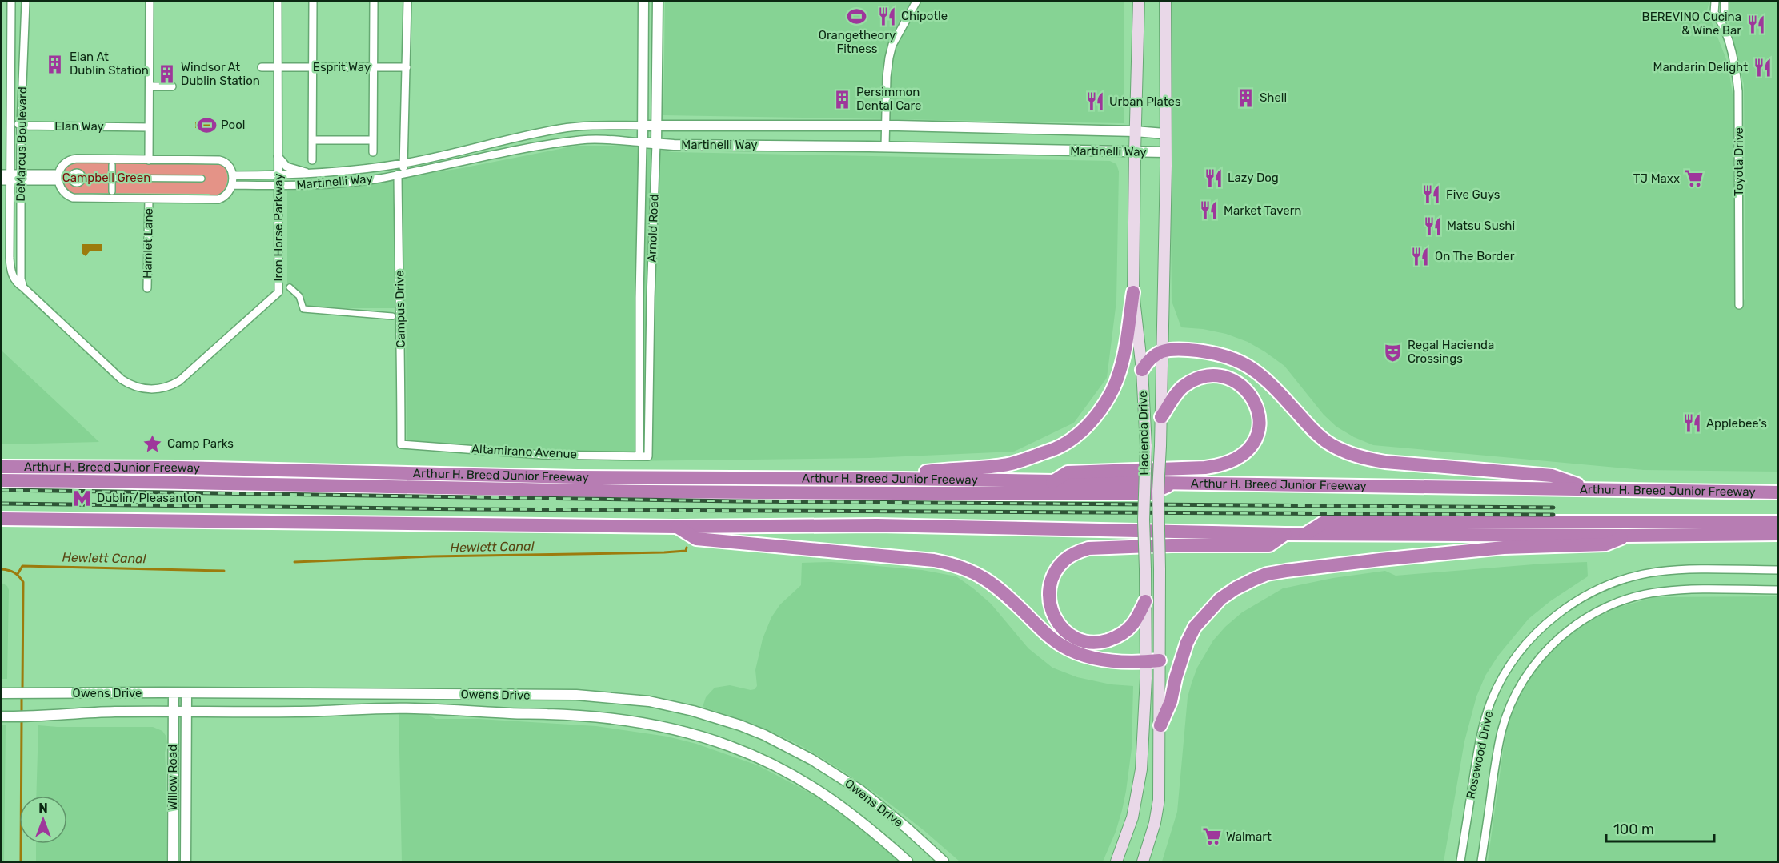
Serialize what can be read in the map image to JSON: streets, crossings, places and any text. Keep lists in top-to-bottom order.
{
  "streets": {
    "highway": ["Arthur H. Breed Junior Freeway"],
    "main road": ["Hacienda Drive"],
    "street": [
      "Esprit Way",
      "Elan Way",
      "DeMarcus Boulevard",
      "Martinelli Way",
      "Toyota Drive",
      "Iron Horse Parkway",
      "Arnold Road",
      "Hamlet Lane",
      "Campus Drive",
      "Altamirano Avenue",
      "Owens Drive",
      "Rosewood Drive",
      "Willow Road"
    ]
  },
  "crossings": [
    ["Esprit Way", "Iron Horse Parkway"],
    ["Esprit Way", "Campus Drive"],
    ["Elan Way", "DeMarcus Boulevard"],
    ["DeMarcus Boulevard", "Iron Horse Parkway"],
    ["Martinelli Way", "Iron Horse Parkway"],
    ["Martinelli Way", "Arnold Road"],
    ["Martinelli Way", "Campus Drive"],
    ["Martinelli Way", "Hacienda Drive"],
    ["Arnold Road", "Altamirano Avenue"],
    ["Campus Drive", "Altamirano Avenue"],
    ["Owens Drive", "Willow Road"]
  ],
  "water": ["Hewlett Canal"],
  "parks": ["Campbell Green"],
  "places": {
    "sports": ["Orangetheory Fitness", "Pool"],
    "restaurant": [
      "Chipotle",
      "BEREVINO Cucina & Wine Bar",
      "Mandarin Delight",
      "Urban Plates",
      "Lazy Dog",
      "Five Guys",
      "Market Tavern",
      "Matsu Sushi",
      "On The Border",
      "Applebee's"
    ],
    "building": [
      "Elan At Dublin Station",
      "Windsor At Dublin Station",
      "Shell",
      "Persimmon Dental Care"
    ],
    "supermarket": ["TJ Maxx", "Walmart"],
    "theatre": ["Regal Hacienda Crossings"],
    "place": ["Camp Parks"],
    "metro station": ["Dublin/Pleasanton"]
  },
  "scale_bar": "100 m",
  "north": "top"
}
